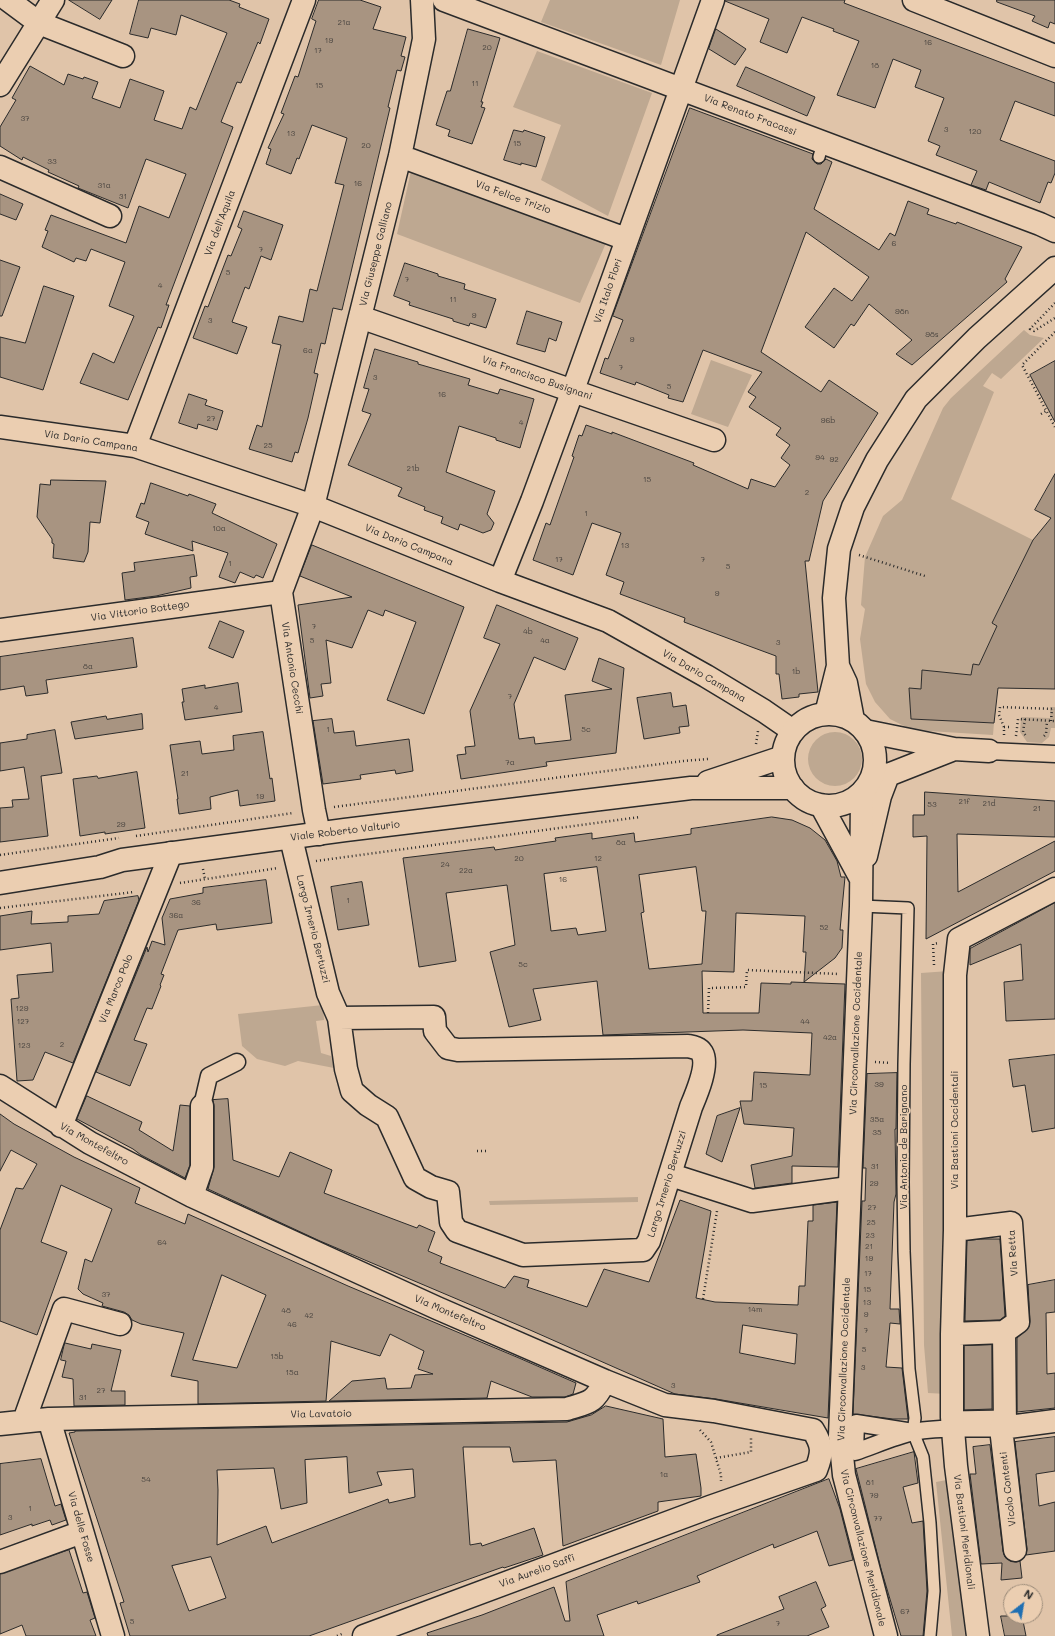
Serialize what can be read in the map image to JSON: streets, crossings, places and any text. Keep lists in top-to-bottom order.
{
  "streets": {
    "street": [
      "Via Renato Fracassi",
      "Via Felice Trizio",
      "Via dell'Aquila",
      "Via Giuseppe Galliano",
      "Via Italo Flori",
      "Via Francisco Busignani",
      "Via Dario Campana",
      "Via Vittorio Bottego",
      "Via Antonio Cecchi",
      "Viale Roberto Valturio",
      "Largo Irnerio Bertuzzi",
      "Via Marco Polo",
      "Via Circonvallazione Occidentale",
      "Via Bastioni Occidentali",
      "Via Montefeltro",
      "Via Retta",
      "Via Lavatoio",
      "Vicolo Contenti",
      "Via delle Fosse",
      "Via Bastioni Meridionali",
      "Via Circonvallazione Meridionale",
      "Via Aurelio Saffi"
    ],
    "lane": ["Via Antonia de Barignano"]
  },
  "crossings": [
    ["Via Renato Fracassi", "Via Italo Flori"],
    ["Via Felice Trizio", "Via Giuseppe Galliano"],
    ["Via Felice Trizio", "Via Italo Flori"],
    ["Via dell'Aquila", "Via Dario Campana"],
    ["Via Giuseppe Galliano", "Via Francisco Busignani"],
    ["Via Giuseppe Galliano", "Via Dario Campana"],
    ["Via Giuseppe Galliano", "Via Antonio Cecchi"],
    ["Via Italo Flori", "Via Francisco Busignani"],
    ["Via Italo Flori", "Via Dario Campana"],
    ["Via Dario Campana", "Via Antonio Cecchi"],
    ["Via Dario Campana", "Viale Roberto Valturio"],
    ["Via Dario Campana", "Via Circonvallazione Occidentale"],
    ["Via Vittorio Bottego", "Via Antonio Cecchi"],
    ["Via Antonio Cecchi", "Viale Roberto Valturio"],
    ["Viale Roberto Valturio", "Largo Irnerio Bertuzzi"],
    ["Viale Roberto Valturio", "Via Marco Polo"],
    ["Viale Roberto Valturio", "Via Circonvallazione Occidentale"],
    ["Via Marco Polo", "Via Montefeltro"],
    ["Via Circonvallazione Occidentale", "Via Antonia de Barignano"],
    ["Via Circonvallazione Occidentale", "Via Circonvallazione Meridionale"],
    ["Via Bastioni Occidentali", "Via Retta"],
    ["Via Bastioni Occidentali", "Via Bastioni Meridionali"],
    ["Via Montefeltro", "Via Lavatoio"],
    ["Via Montefeltro", "Via Aurelio Saffi"],
    ["Via Lavatoio", "Via delle Fosse"]
  ],
  "house_numbers": [
    "21a",
    "19",
    "16",
    "20",
    "17",
    "18",
    "11",
    "15",
    "37",
    "3",
    "120",
    "13",
    "15",
    "20",
    "33",
    "16",
    "31a",
    "31",
    "6",
    "7",
    "5",
    "7",
    "4",
    "11",
    "98n",
    "9",
    "3",
    "98s",
    "9",
    "6a",
    "7",
    "3",
    "5",
    "16",
    "27",
    "96b",
    "4",
    "25",
    "94",
    "92",
    "21b",
    "15",
    "2",
    "1",
    "10a",
    "13",
    "17",
    "7",
    "1",
    "5",
    "9",
    "7",
    "4b",
    "5",
    "4a",
    "3",
    "8a",
    "1b",
    "7",
    "4",
    "1",
    "5c",
    "7a",
    "21",
    "19",
    "21f",
    "21d",
    "53",
    "21",
    "29",
    "8a",
    "20",
    "12",
    "24",
    "22a",
    "16",
    "1",
    "36",
    "36a",
    "52",
    "5c",
    "129",
    "127",
    "44",
    "42a",
    "2",
    "123",
    "39",
    "15",
    "35a",
    "35",
    "31",
    "29",
    "27",
    "25",
    "23",
    "64",
    "21",
    "19",
    "17",
    "15",
    "37",
    "13",
    "14m",
    "48",
    "9",
    "42",
    "46",
    "7",
    "5",
    "15b",
    "3",
    "15a",
    "3",
    "27",
    "31",
    "1a",
    "54",
    "81",
    "79",
    "1",
    "3",
    "77",
    "67",
    "5",
    "7"
  ],
  "north": "top right"
}
